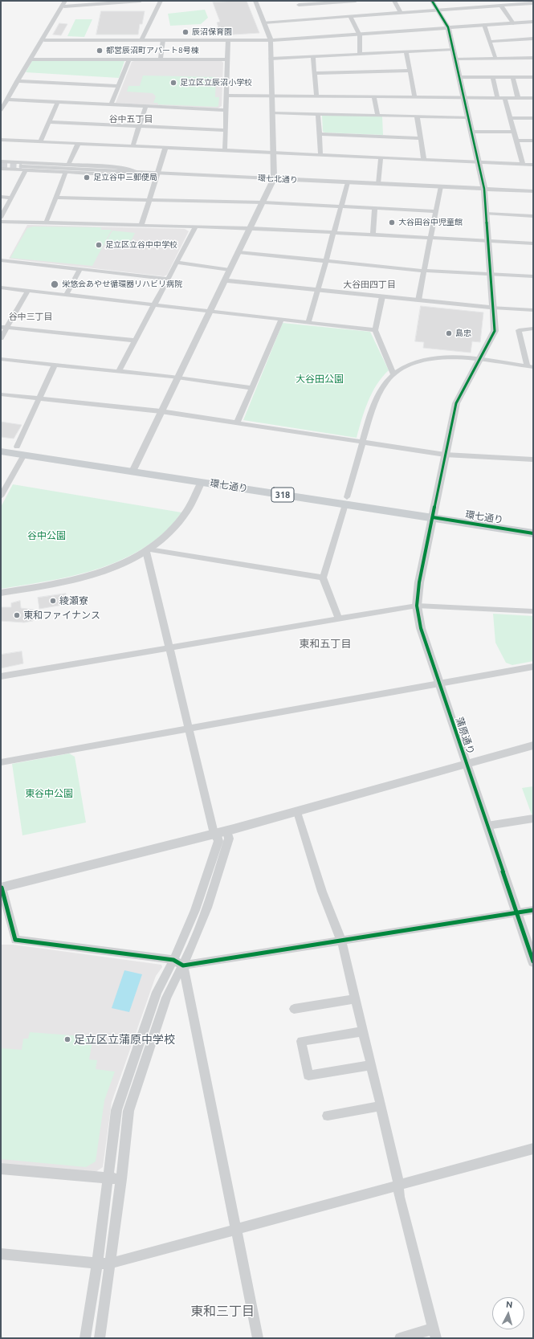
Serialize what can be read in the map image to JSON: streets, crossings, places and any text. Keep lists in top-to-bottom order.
{
  "streets": {
    "main road": ["環七通り", "318"],
    "street": ["環七北通り", "蒲原通り"]
  },
  "crossings": [
    ["環七北通り", "蒲原通り"],
    ["環七通り", "蒲原通り"]
  ],
  "districts": [
    "谷中五丁目",
    "大谷田四丁目",
    "谷中三丁目",
    "東和五丁目",
    "東和三丁目"
  ],
  "parks": ["大谷田公園", "谷中公園", "東谷中公園"],
  "places": [
    "辰沼保育園",
    "都営辰沼町アパート8号棟",
    "足立区立辰沼小学校",
    "足立谷中三郵便局",
    "大谷田谷中児童館",
    "足立区立谷中中学校",
    "栄悠会あやせ循環器リハビリ病院",
    "島忠",
    "綾瀬寮",
    "東和ファイナンス",
    "足立区立蒲原中学校"
  ],
  "north": "top"
}
